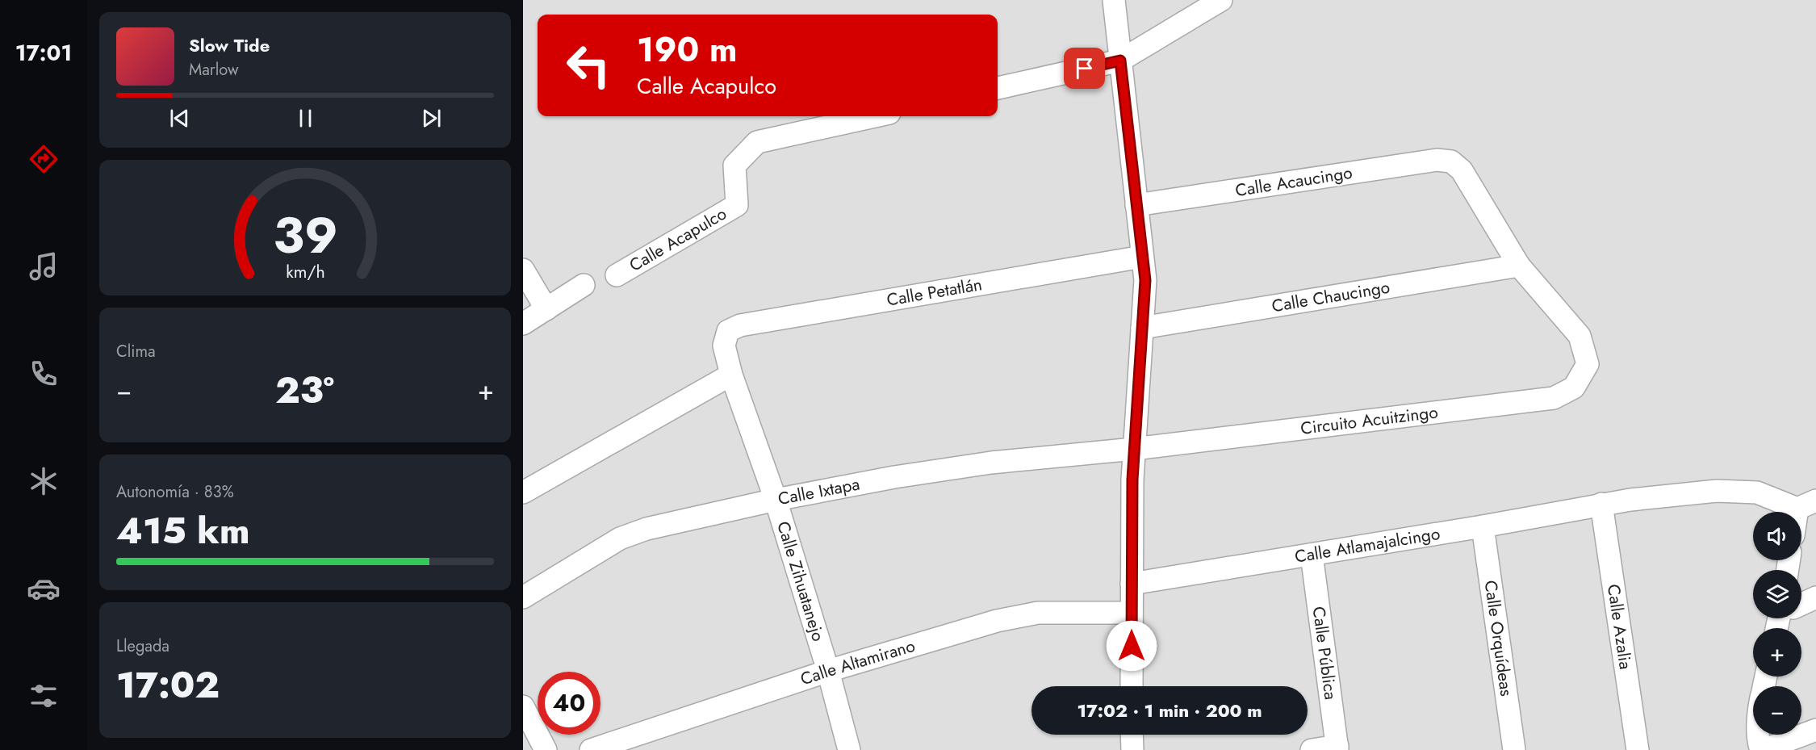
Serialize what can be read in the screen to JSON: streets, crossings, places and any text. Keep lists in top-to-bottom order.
{
  "streets": {
    "street": [
      "Calle Acaucingo",
      "Calle Acapulco",
      "Calle Petatlán",
      "Calle Chaucingo",
      "Circuito Acuitzingo",
      "Calle Ixtapa",
      "Calle Atlamajalcingo",
      "Calle Zihuatanejo",
      "Calle Azalia",
      "Calle Orquídeas",
      "Calle Pública",
      "Calle Altamirano"
    ]
  },
  "crossings": [
    ["Calle Acaucingo", "Calle Chaucingo"],
    ["Calle Acaucingo", "Circuito Acuitzingo"],
    ["Calle Petatlán", "Calle Zihuatanejo"],
    ["Calle Chaucingo", "Circuito Acuitzingo"],
    ["Circuito Acuitzingo", "Calle Ixtapa"],
    ["Calle Ixtapa", "Calle Zihuatanejo"],
    ["Calle Atlamajalcingo", "Calle Azalia"],
    ["Calle Atlamajalcingo", "Calle Orquídeas"],
    ["Calle Atlamajalcingo", "Calle Pública"],
    ["Calle Zihuatanejo", "Calle Altamirano"]
  ],
  "page": {
    "tabs": "17:01",
    "turn": ["190 m", "Calle Acapulco"],
    "song": ["Slow Tide", "Marlow"],
    "tile": [
      "Clima",
      ["Autonomía · 83%", "415 km"],
      ["Llegada", "17:02"]
    ],
    "heat": ["−", "23°", "+"],
    "map_buttons": ["+", "−"],
    "limit": "40",
    "trip": "17:02 · 1 min · 200 m",
    "gauge": ["39", "km/h"]
  }
}
